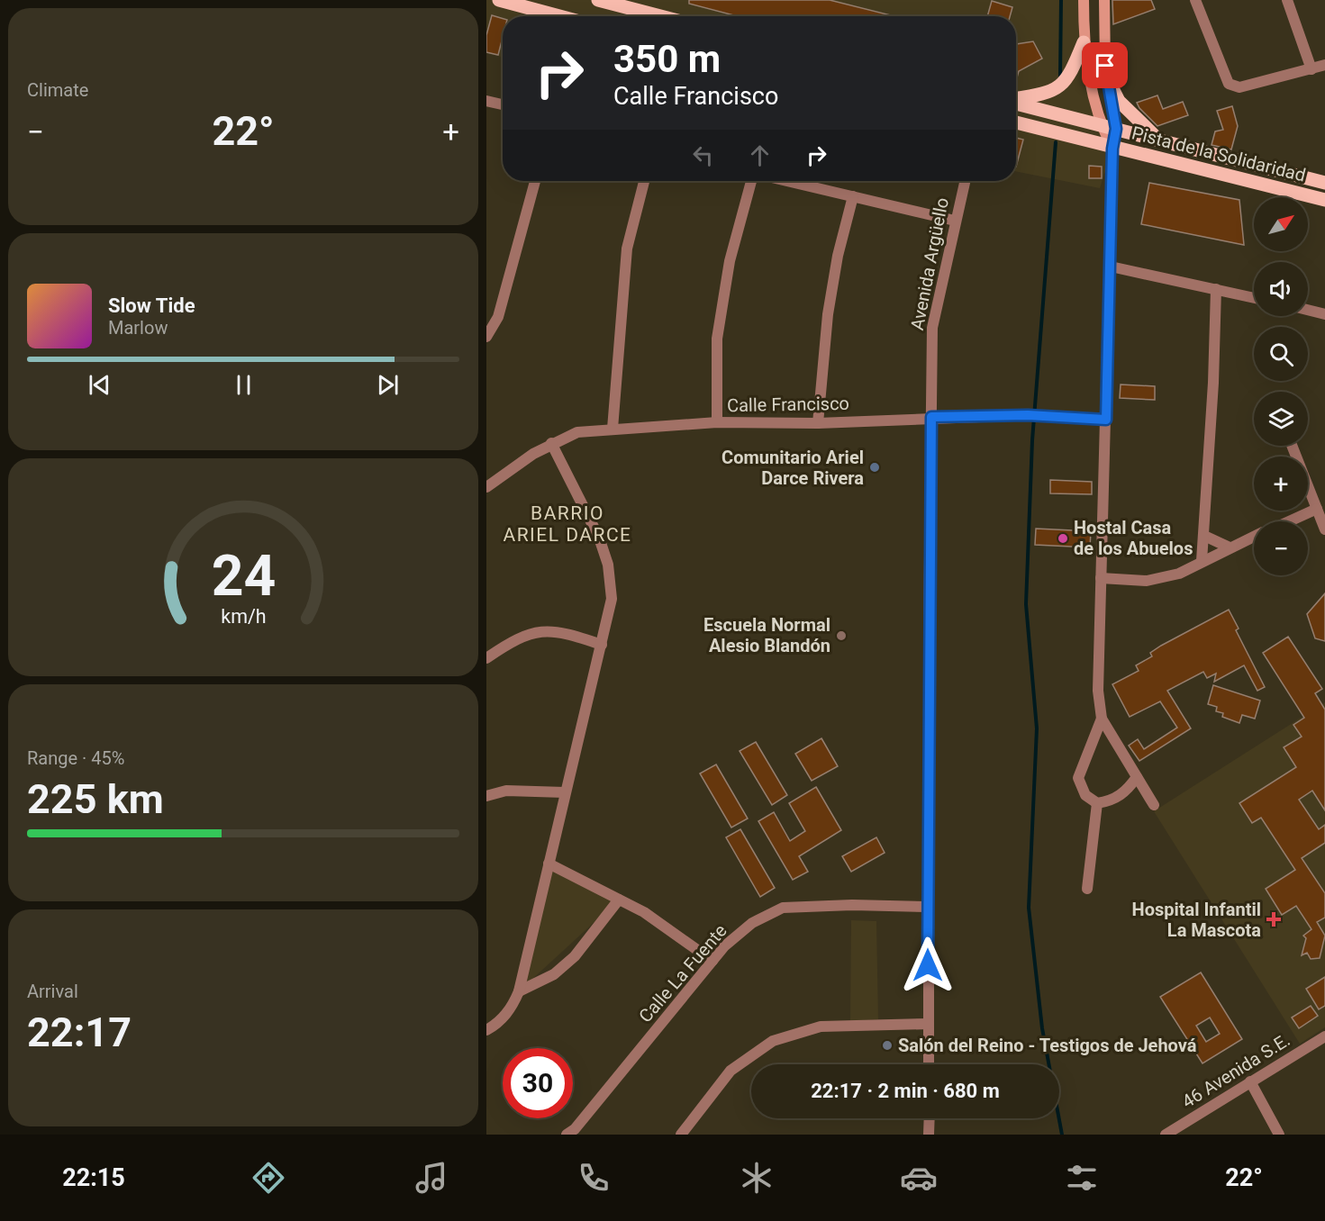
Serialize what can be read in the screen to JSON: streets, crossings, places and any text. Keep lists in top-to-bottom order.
{
  "streets": {
    "main road": ["Pista de la Solidaridad"],
    "street": [
      "Avenida Argüello",
      "Calle Francisco",
      "Calle La Fuente",
      "46 Avenida S.E."
    ]
  },
  "crossings": [
    ["Avenida Argüello", "Calle Francisco"],
    ["Avenida Argüello", "Calle La Fuente"]
  ],
  "districts": ["BARRIO ARIEL DARCE"],
  "places": {
    "other": [
      "Comunitario Ariel Darce Rivera",
      "Hostal Casa de los Abuelos",
      "Escuela Normal Alesio Blandón",
      "Salón del Reino - Testigos de Jehová"
    ],
    "health": ["Hospital Infantil La Mascota"]
  },
  "north": "top right",
  "page": {
    "tile": [
      "Climate",
      ["Range · 45%", "225 km"],
      ["Arrival", "22:17"]
    ],
    "turn": ["350 m", "Calle Francisco"],
    "heat": ["−", "22°", "+"],
    "map_buttons": ["+", "−"],
    "song": ["Slow Tide", "Marlow"],
    "limit": "30",
    "trip": "22:17 · 2 min · 680 m",
    "tabs": ["22:15", "22°"],
    "gauge": ["24", "km/h"]
  }
}
